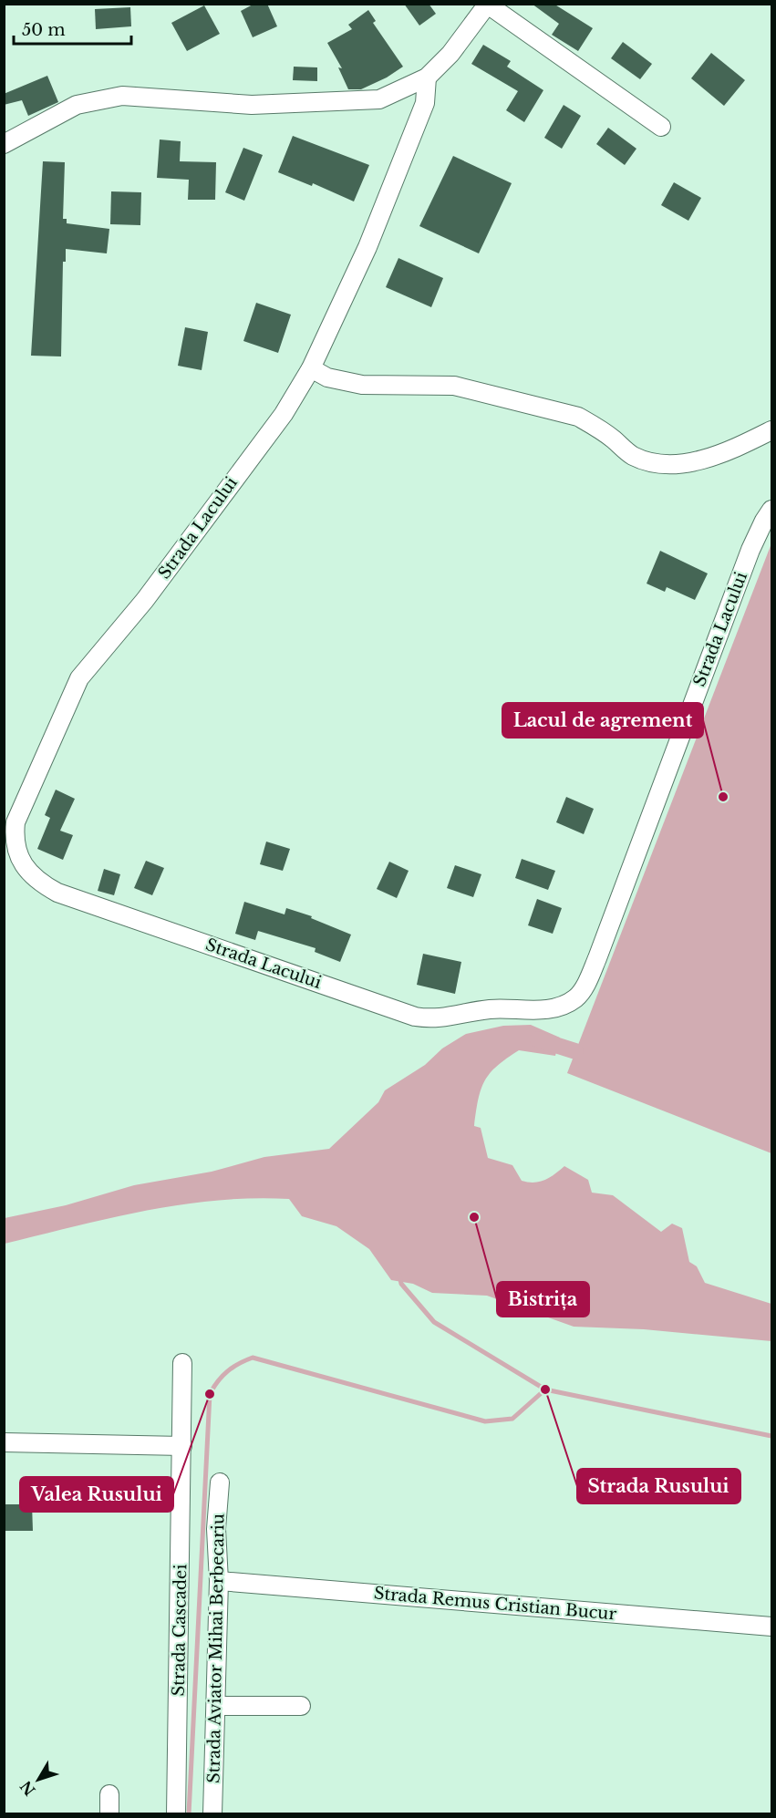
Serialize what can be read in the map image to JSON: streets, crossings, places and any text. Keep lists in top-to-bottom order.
{
  "streets": {
    "street": [
      "Strada Lacului",
      "Strada Remus Cristian Bucur",
      "Strada Cascadei",
      "Strada Aviator Mihai Berbecariu"
    ]
  },
  "crossings": [
    ["Strada Remus Cristian Bucur", "Strada Aviator Mihai Berbecariu"]
  ],
  "places": [
    "Lacul de agrement",
    "Bistrița",
    "Strada Rusului",
    "Valea Rusului"
  ],
  "scale_bar": "50 m",
  "north": "bottom left"
}
